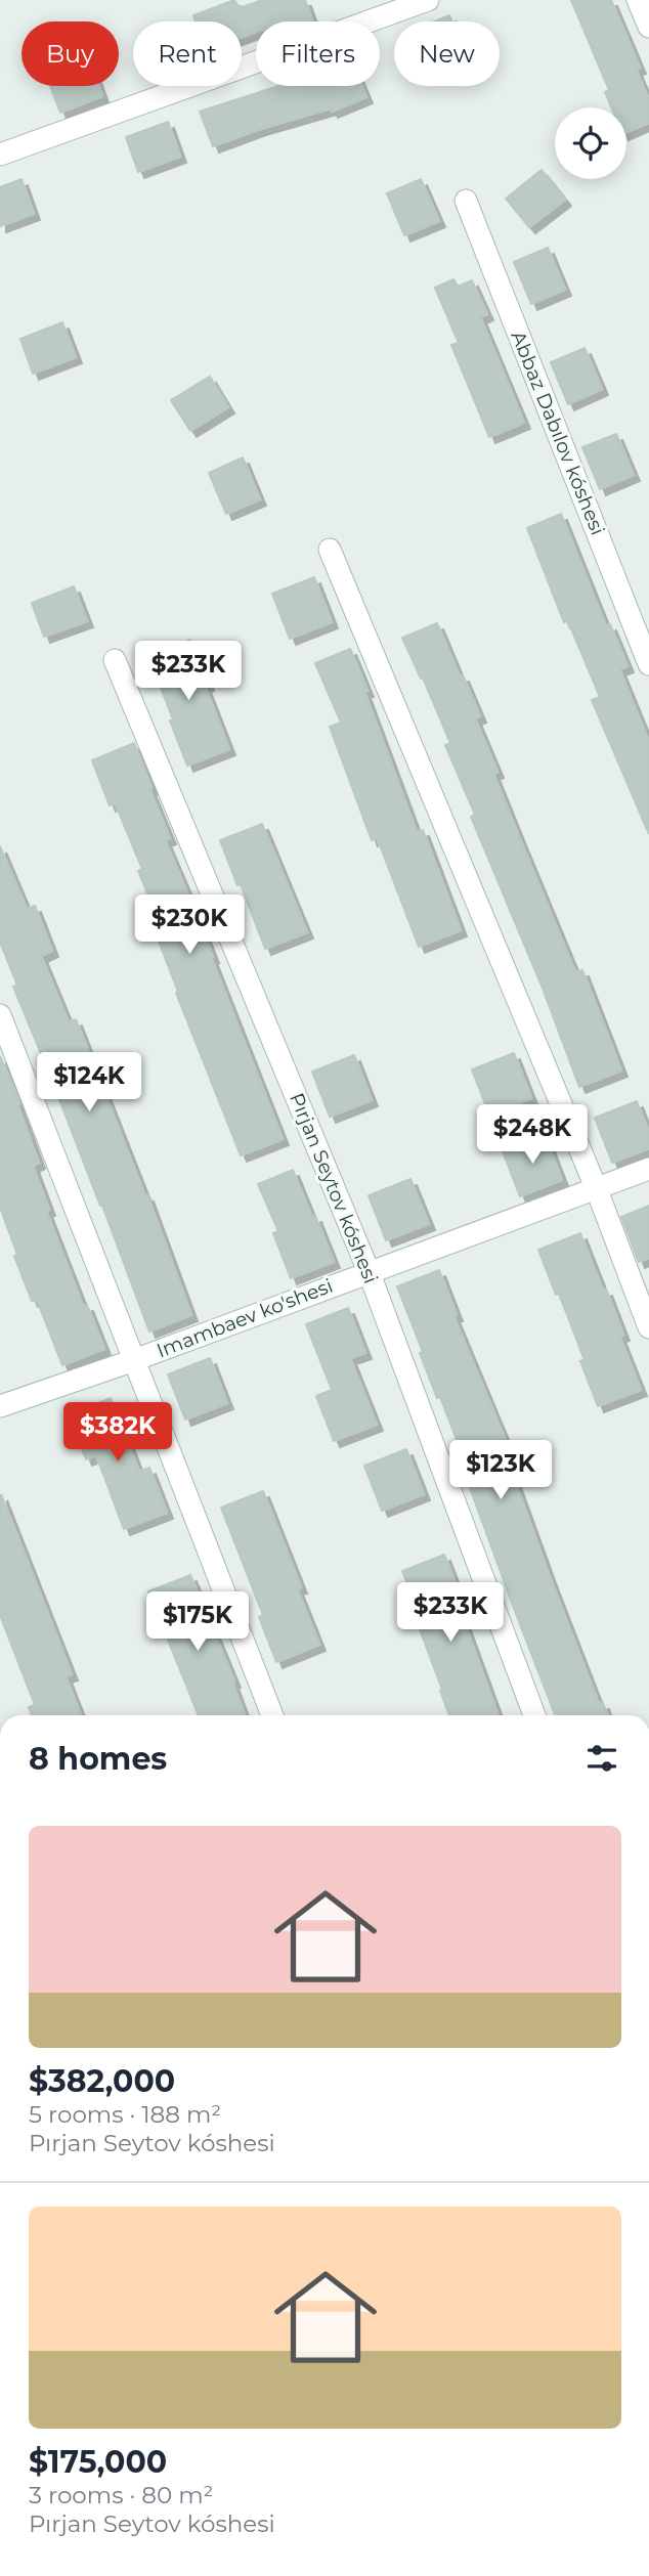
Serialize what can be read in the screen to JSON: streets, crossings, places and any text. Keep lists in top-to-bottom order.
{
  "streets": {
    "street": ["Abbaz Dabılov kóshesi", "Pırjan Seytov kóshesi", "Imambaev ko'shesi"]
  },
  "crossings": [
    ["Pırjan Seytov kóshesi", "Imambaev ko'shesi"]
  ],
  "page": {
    "chip": [
      "Buy",
      "Rent",
      "Filters",
      "New"
    ],
    "price": [
      "$233K",
      "$230K",
      "$124K",
      "$248K",
      "$382K",
      "$123K",
      "$233K",
      "$175K"
    ],
    "heading": "8 homes",
    "list": [
      {
        "name": "$382,000",
        "note": "5 rooms · 188 m² · Pırjan Seytov kóshesi"
      },
      {
        "name": "$175,000",
        "note": "3 rooms · 80 m² · Pırjan Seytov kóshesi"
      }
    ]
  }
}
